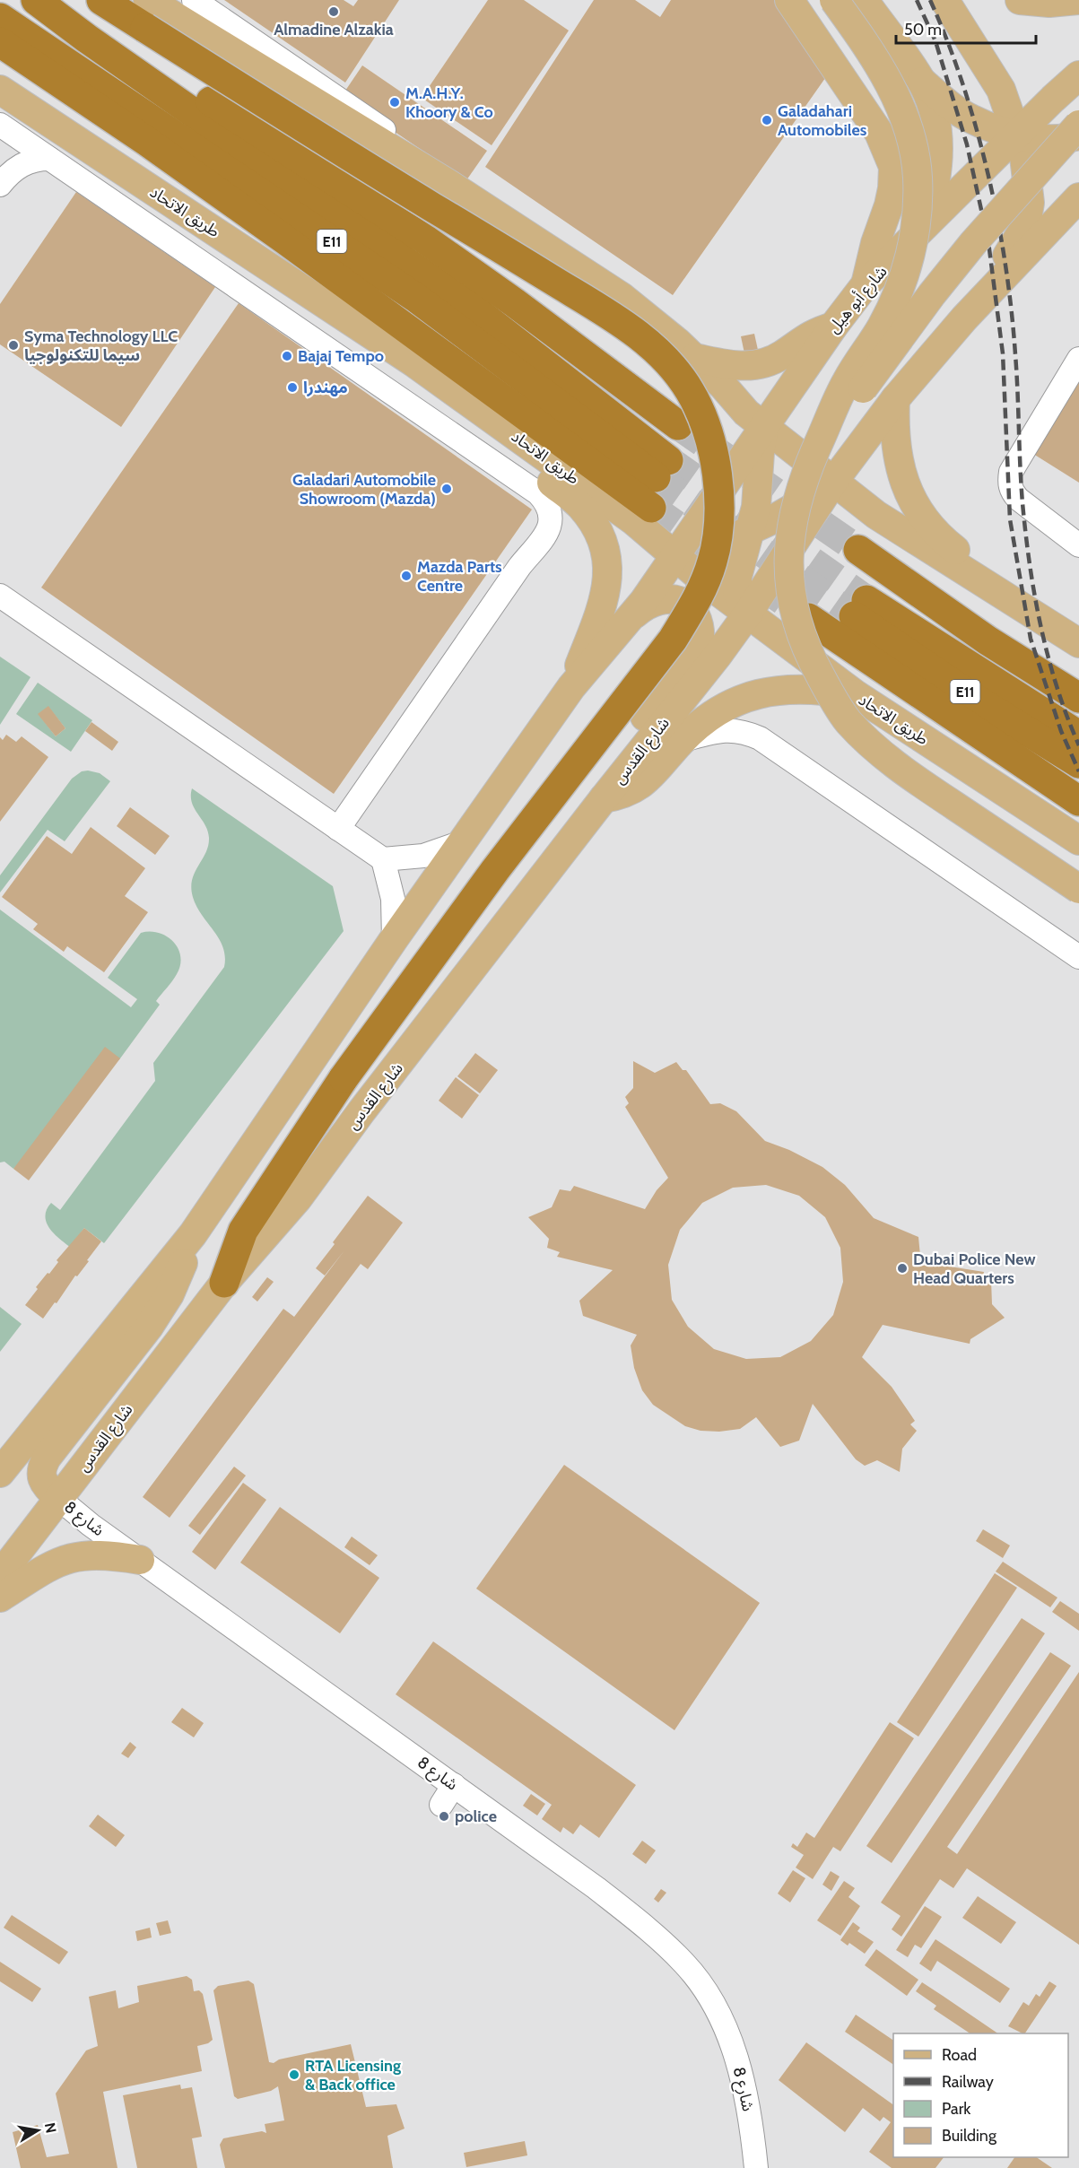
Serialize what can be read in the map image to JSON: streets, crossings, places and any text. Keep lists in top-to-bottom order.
{
  "streets": {
    "highway": ["E11"],
    "main road": ["طريق الاتحاد", "شارع أبو هيل", "شارع القدس"],
    "street": ["شارع 8"]
  },
  "crossings": [
    ["طريق الاتحاد", "شارع أبو هيل"],
    ["طريق الاتحاد", "شارع القدس"],
    ["شارع القدس", "شارع 8"]
  ],
  "places": [
    "Almadine Alzakia",
    "M.A.H.Y. Khoory & Co",
    "Galadahari Automobiles",
    "Syma Technology LLC سيما للتكنولوجيا",
    "Bajaj Tempo",
    "مهندرا",
    "Galadari Automobile Showroom (Mazda)",
    "Mazda Parts Centre",
    "Dubai Police New Head Quarters",
    "police",
    "RTA Licensing & Back office"
  ],
  "legend": [
    "Road",
    "Railway",
    "Park",
    "Building"
  ],
  "scale_bar": "50 m",
  "north": "right"
}
